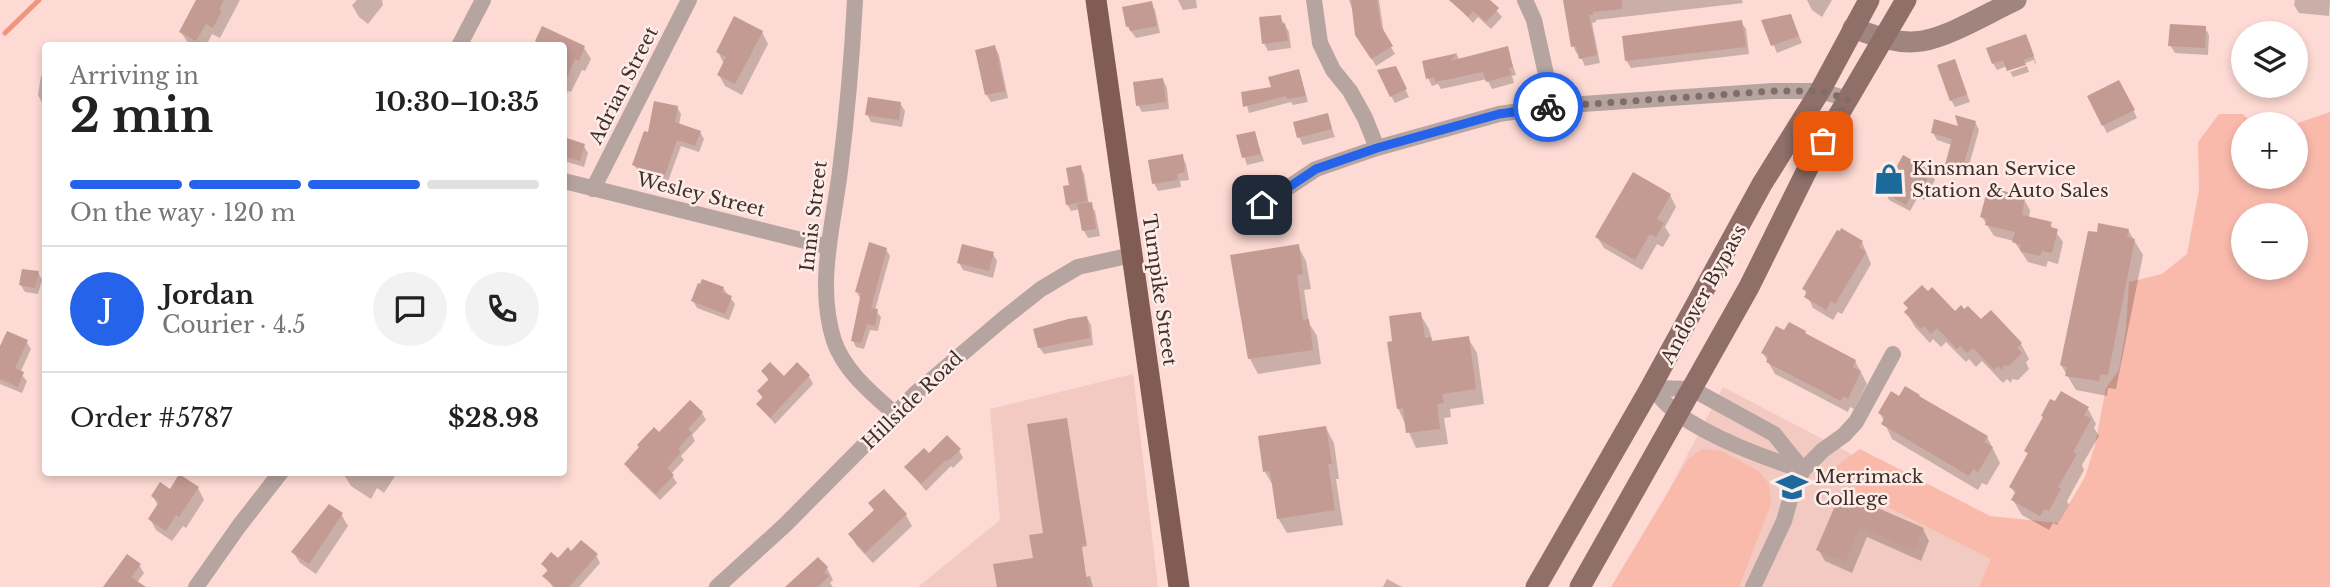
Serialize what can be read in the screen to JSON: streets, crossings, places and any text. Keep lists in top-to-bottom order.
{
  "streets": {
    "highway": ["Turnpike Street"],
    "main road": ["Andover Bypass"],
    "street": [
      "Adrian Street",
      "Wesley Street",
      "Innis Street",
      "Hillside Road"
    ]
  },
  "crossings": [
    ["Adrian Street", "Wesley Street"],
    ["Wesley Street", "Innis Street"],
    ["Innis Street", "Hillside Road"],
    ["Turnpike Street", "Hillside Road"]
  ],
  "places": {
    "shop": ["Kinsman Service Station & Auto Sales"],
    "school or university": ["Merrimack College"]
  },
  "page": {
    "map_buttons": ["+", "−"],
    "heading": ["2 min", "Arriving in", "10:30–10:35"],
    "panel": [
      "Jordan",
      "Courier · 4.5",
      "Order #5787",
      "$28.98"
    ],
    "bar": "On the way · 120 m",
    "round": "J"
  }
}
